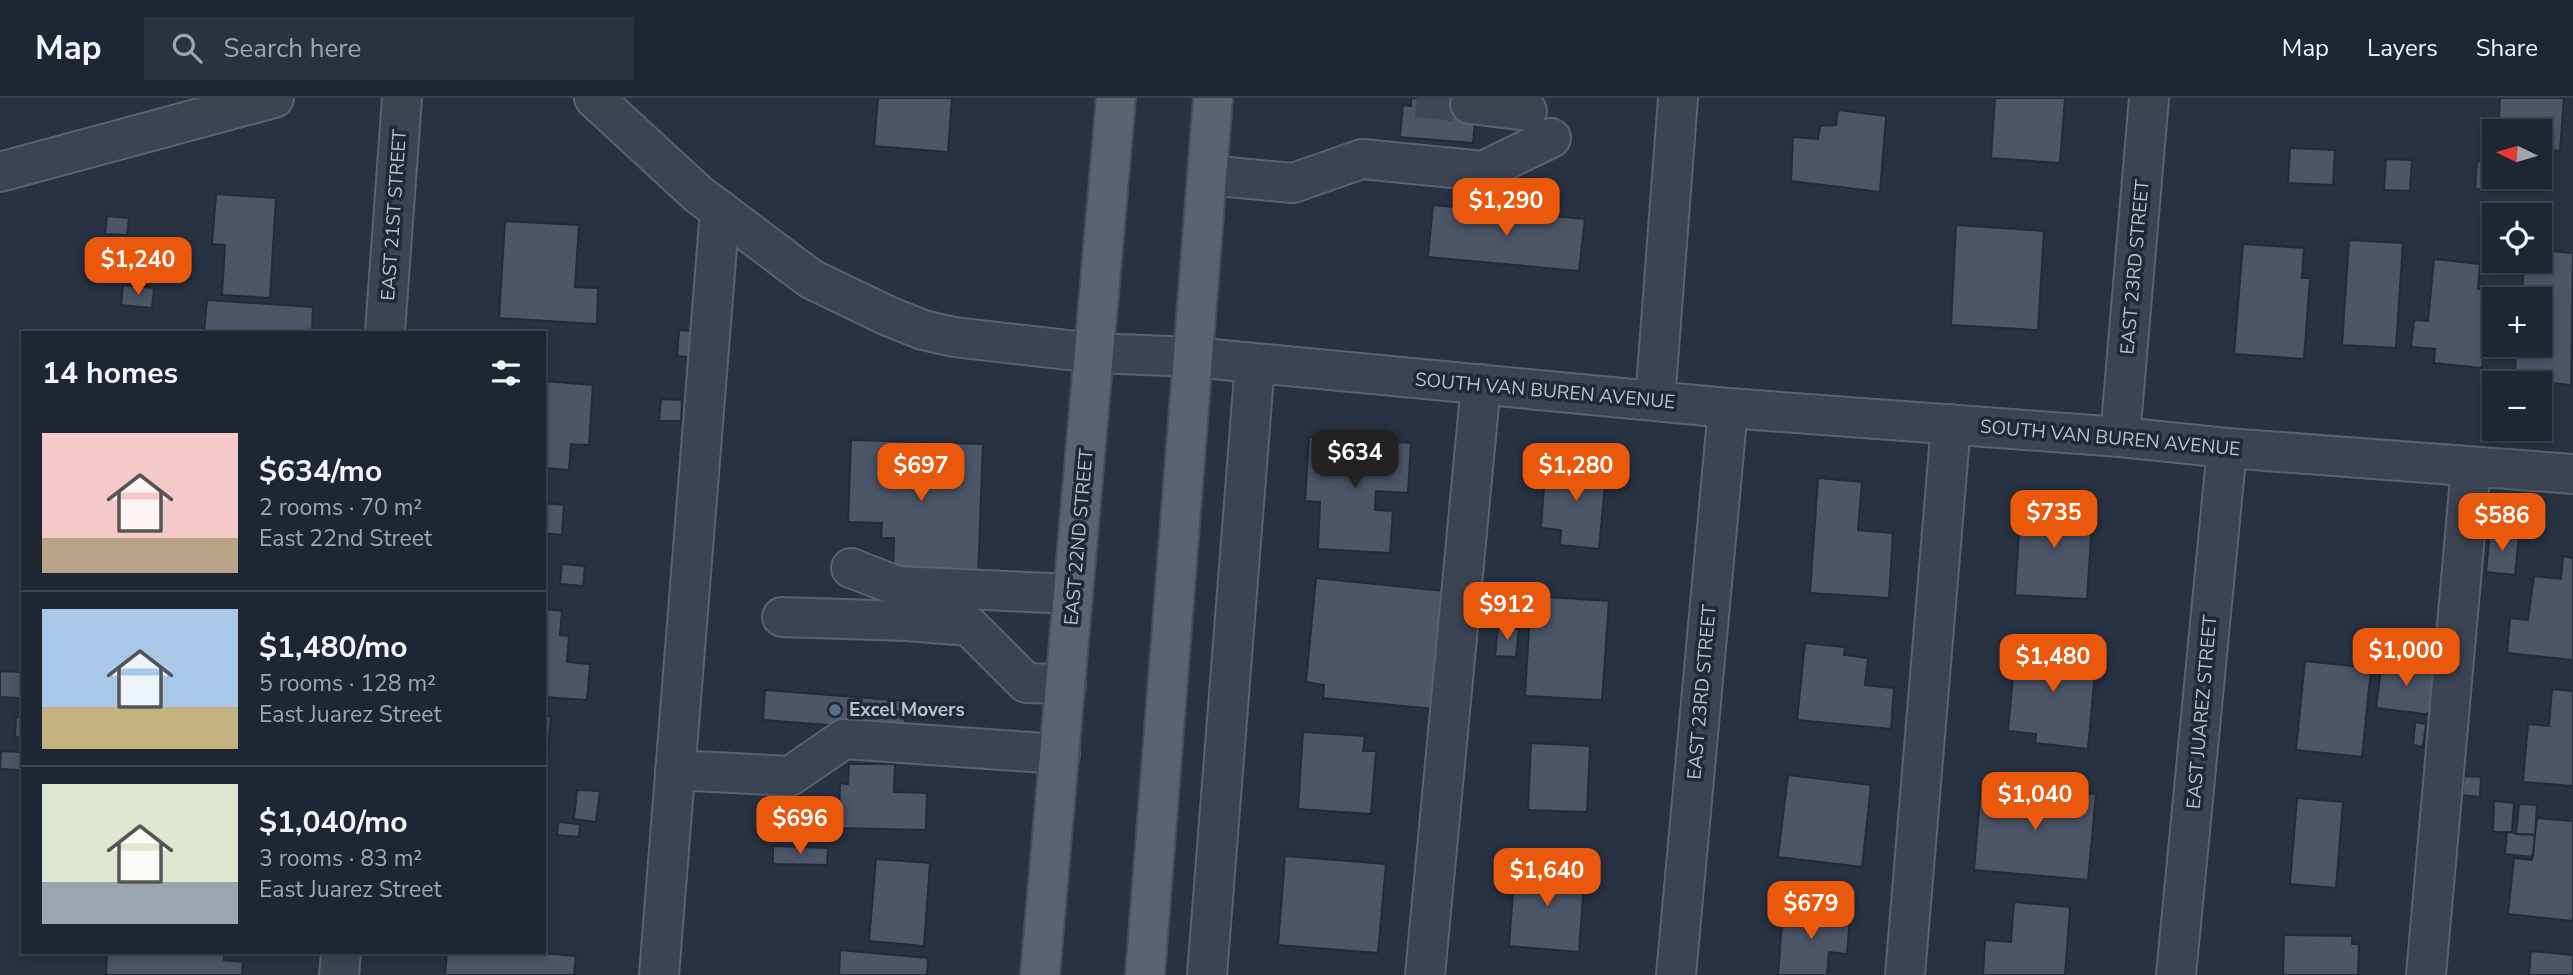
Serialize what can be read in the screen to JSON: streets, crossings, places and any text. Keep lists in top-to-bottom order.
{
  "streets": {
    "main road": ["EAST 22ND STREET"],
    "street": [
      "EAST 21ST STREET",
      "EAST 23RD STREET",
      "SOUTH VAN BUREN AVENUE",
      "EAST JUAREZ STREET"
    ]
  },
  "crossings": [
    ["EAST 23RD STREET", "SOUTH VAN BUREN AVENUE"],
    ["SOUTH VAN BUREN AVENUE", "EAST 22ND STREET"],
    ["SOUTH VAN BUREN AVENUE", "EAST JUAREZ STREET"]
  ],
  "places": ["Excel Movers"],
  "north": "left",
  "page": {
    "header": "Map",
    "search": "Search here",
    "nav": ["Map", "Layers", "Share"],
    "map_buttons": ["+", "−"],
    "price": [
      "$1,290",
      "$1,240",
      "$634",
      "$697",
      "$1,280",
      "$735",
      "$586",
      "$912",
      "$1,000",
      "$1,480",
      "$1,040",
      "$696",
      "$1,640",
      "$679"
    ],
    "heading": "14 homes",
    "list": [
      {
        "name": "$634/mo",
        "note": "2 rooms · 70 m² · East 22nd Street"
      },
      {
        "name": "$1,480/mo",
        "note": "5 rooms · 128 m² · East Juarez Street"
      },
      {
        "name": "$1,040/mo",
        "note": "3 rooms · 83 m² · East Juarez Street"
      }
    ]
  }
}
